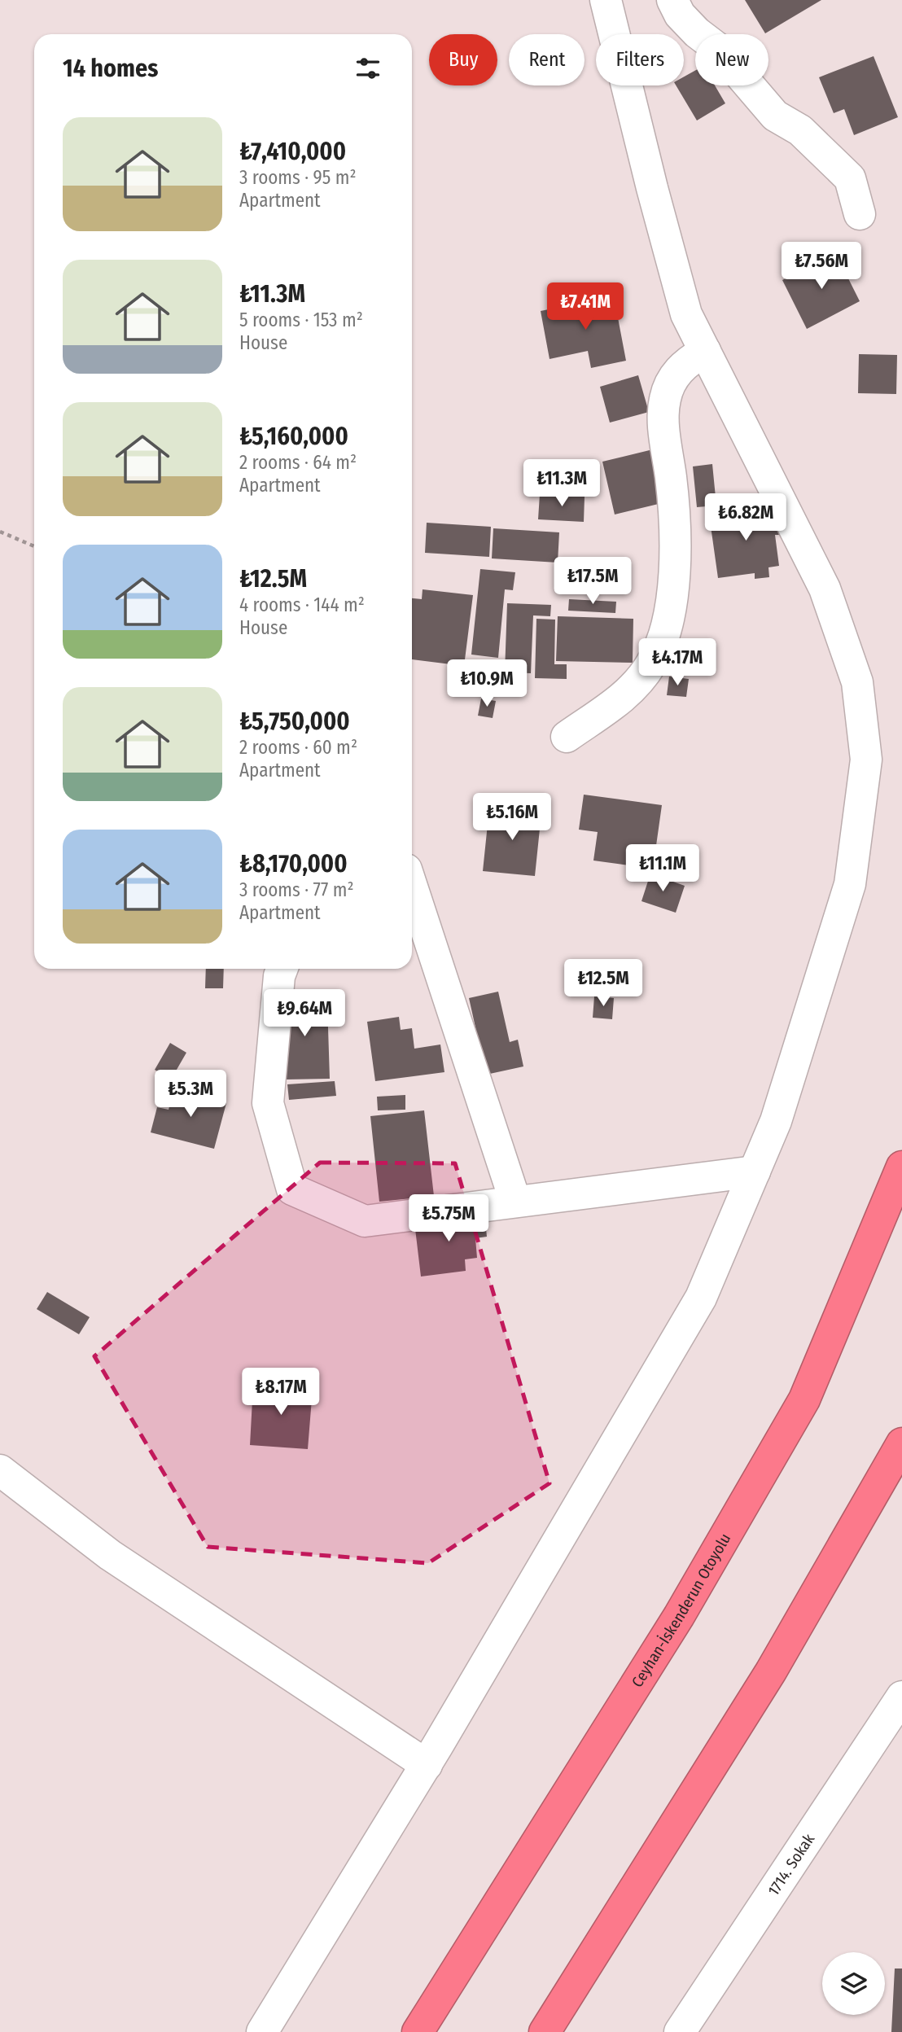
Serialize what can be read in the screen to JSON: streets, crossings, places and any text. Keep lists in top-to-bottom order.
{
  "streets": {
    "highway": ["Ceyhan-İskenderun Otoyolu"],
    "street": ["1714. Sokak"]
  },
  "page": {
    "chip": [
      "Buy",
      "Rent",
      "Filters",
      "New"
    ],
    "heading": "14 homes",
    "list": [
      {
        "name": "₺7,410,000",
        "note": "3 rooms · 95 m² · Apartment"
      },
      {
        "name": "₺11.3M",
        "note": "5 rooms · 153 m² · House"
      },
      {
        "name": "₺5,160,000",
        "note": "2 rooms · 64 m² · Apartment"
      },
      {
        "name": "₺12.5M",
        "note": "4 rooms · 144 m² · House"
      },
      {
        "name": "₺5,750,000",
        "note": "2 rooms · 60 m² · Apartment"
      },
      {
        "name": "₺8,170,000",
        "note": "3 rooms · 77 m² · Apartment"
      }
    ],
    "price": [
      "₺7.56M",
      "₺7.41M",
      "₺11.3M",
      "₺6.82M",
      "₺17.5M",
      "₺4.17M",
      "₺10.9M",
      "₺5.16M",
      "₺11.1M",
      "₺12.5M",
      "₺9.64M",
      "₺5.3M",
      "₺5.75M",
      "₺8.17M"
    ]
  }
}
